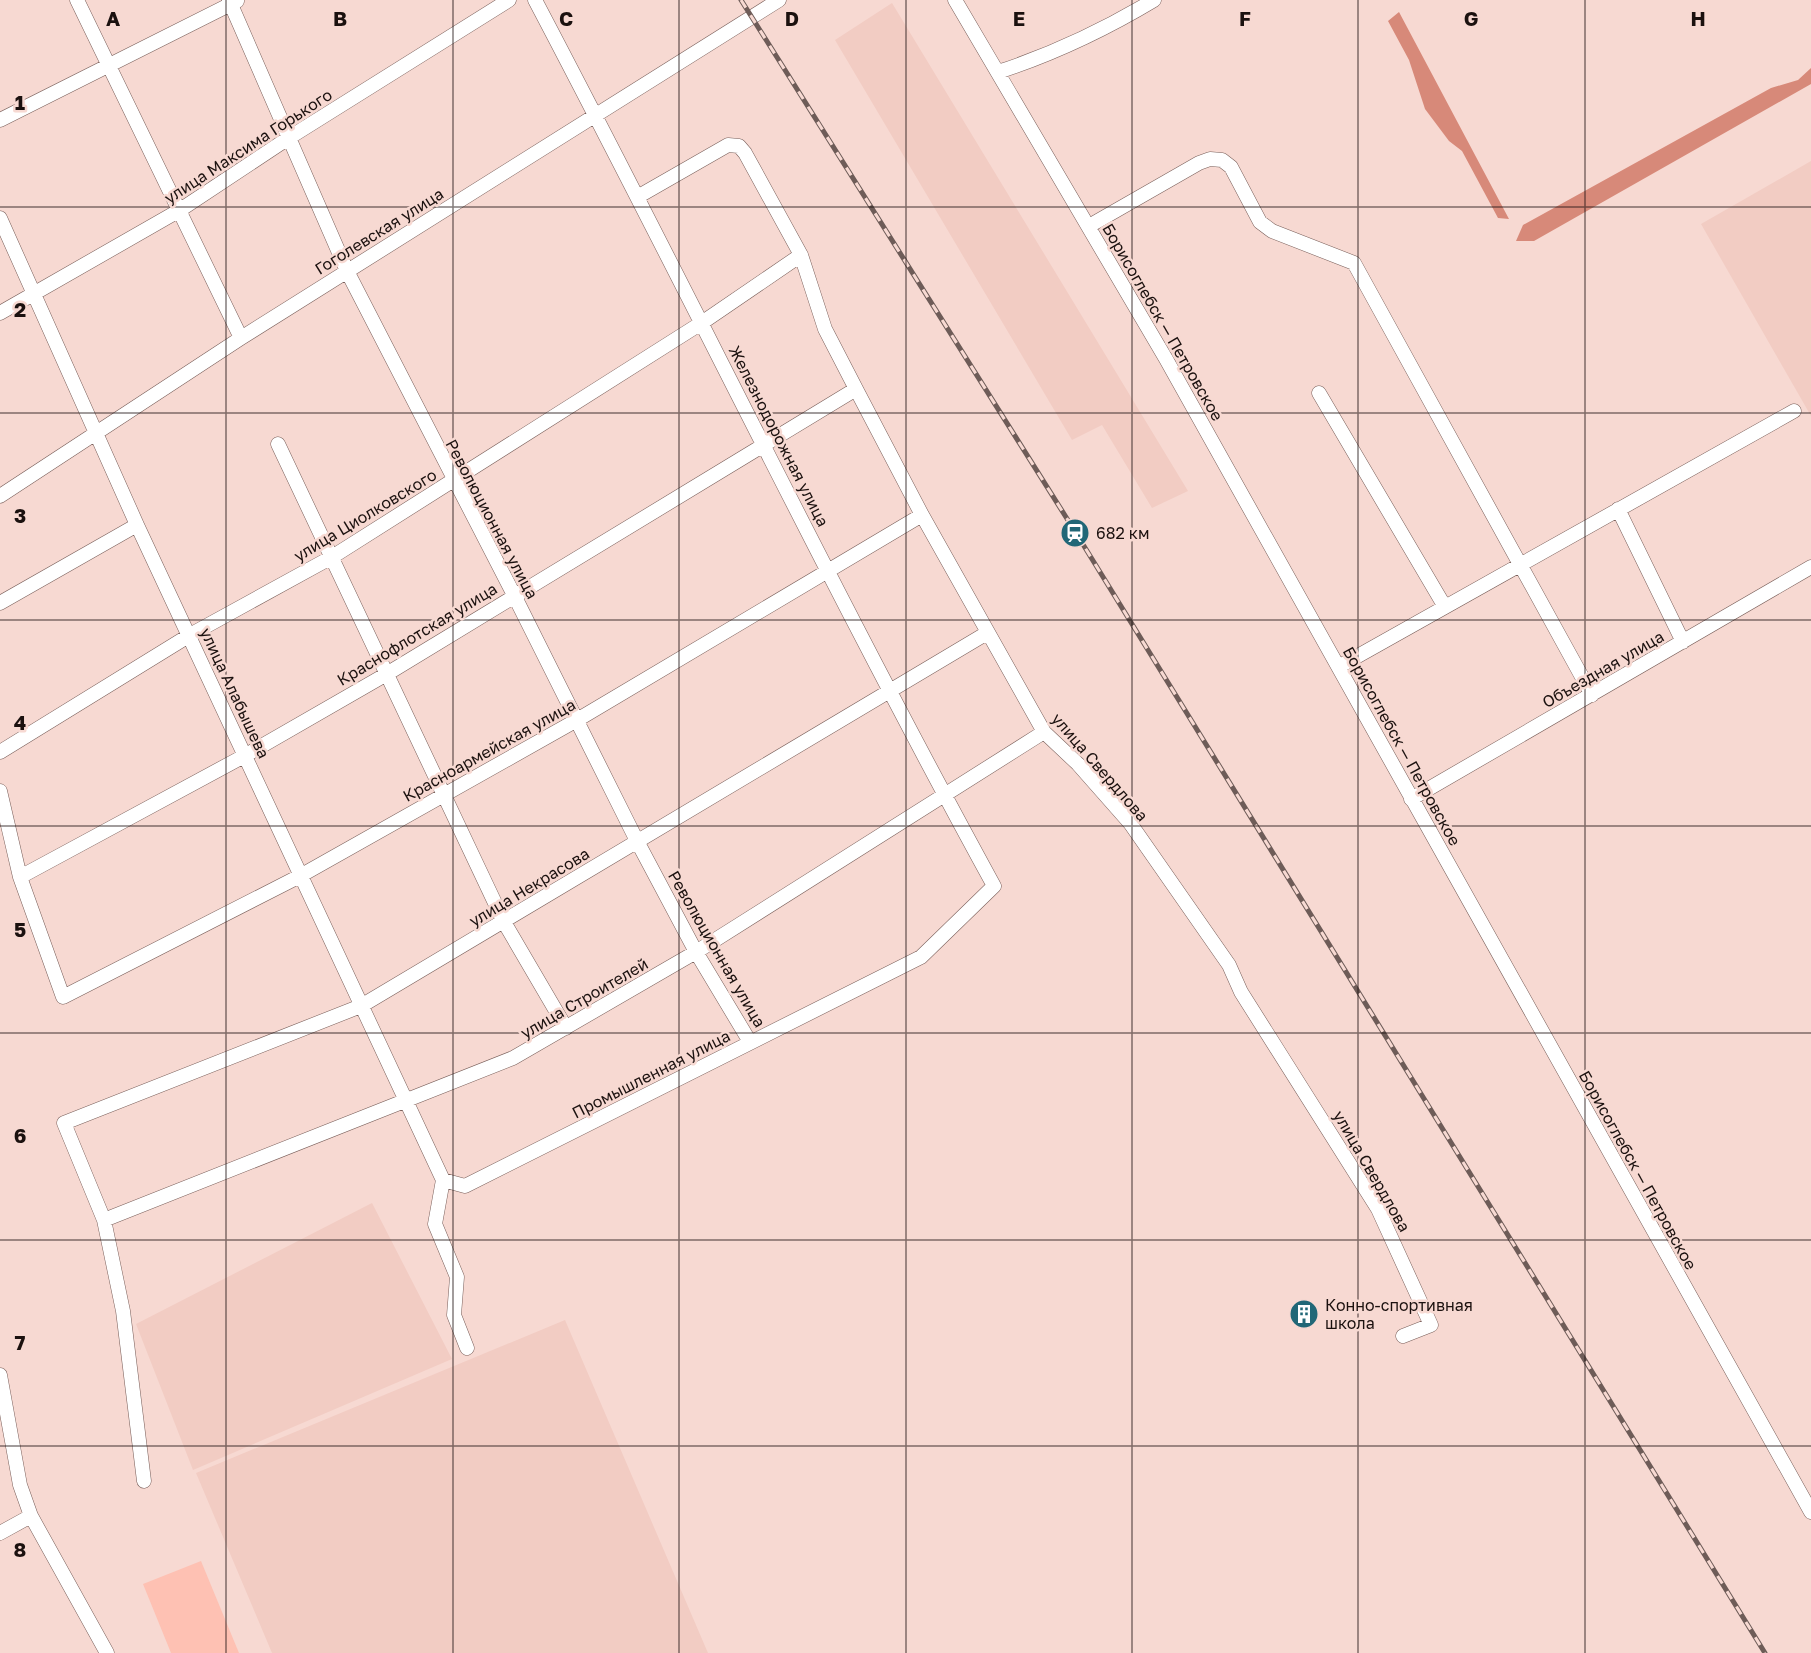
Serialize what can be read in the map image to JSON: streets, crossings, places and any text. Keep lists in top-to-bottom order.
{
  "streets": {
    "street": [
      "улица Максима Горького",
      "Гоголевская улица",
      "Борисоглебск — Петровское",
      "Железнодорожная улица",
      "улица Циолковского",
      "Революционная улица",
      "Краснофлотская улица",
      "Объездная улица",
      "улица Алабышева",
      "Красноармейская улица",
      "улица Свердлова",
      "улица Некрасова",
      "улица Строителей",
      "Промышленная улица"
    ]
  },
  "crossings": [
    ["улица Максима Горького", "Революционная улица"],
    ["улица Максима Горького", "улица Алабышева"],
    ["Гоголевская улица", "Железнодорожная улица"],
    ["Гоголевская улица", "Революционная улица"],
    ["Гоголевская улица", "улица Алабышева"],
    ["Борисоглебск — Петровское", "Объездная улица"],
    ["Железнодорожная улица", "улица Циолковского"],
    ["Железнодорожная улица", "Краснофлотская улица"],
    ["Железнодорожная улица", "Красноармейская улица"],
    ["Железнодорожная улица", "улица Свердлова"],
    ["Железнодорожная улица", "улица Некрасова"],
    ["Железнодорожная улица", "улица Строителей"],
    ["Железнодорожная улица", "Промышленная улица"],
    ["улица Циолковского", "Революционная улица"],
    ["улица Циолковского", "улица Алабышева"],
    ["улица Циолковского", "улица Свердлова"],
    ["Революционная улица", "Краснофлотская улица"],
    ["Революционная улица", "Красноармейская улица"],
    ["Революционная улица", "улица Некрасова"],
    ["Революционная улица", "улица Строителей"],
    ["Революционная улица", "Промышленная улица"],
    ["Краснофлотская улица", "улица Алабышева"],
    ["Краснофлотская улица", "Красноармейская улица"],
    ["Краснофлотская улица", "улица Свердлова"],
    ["улица Алабышева", "Красноармейская улица"],
    ["улица Алабышева", "улица Некрасова"],
    ["улица Алабышева", "улица Строителей"],
    ["улица Алабышева", "Промышленная улица"],
    ["Красноармейская улица", "улица Свердлова"],
    ["улица Свердлова", "улица Некрасова"],
    ["улица Свердлова", "улица Строителей"],
    ["улица Некрасова", "улица Строителей"]
  ],
  "places": {
    "station": ["682 км"],
    "building": ["Конно-спортивная школа"]
  },
  "grid": {
    "columns": [
      "A",
      "B",
      "C",
      "D",
      "E",
      "F",
      "G",
      "H"
    ],
    "rows": [
      "1",
      "2",
      "3",
      "4",
      "5",
      "6",
      "7",
      "8"
    ]
  }
}
